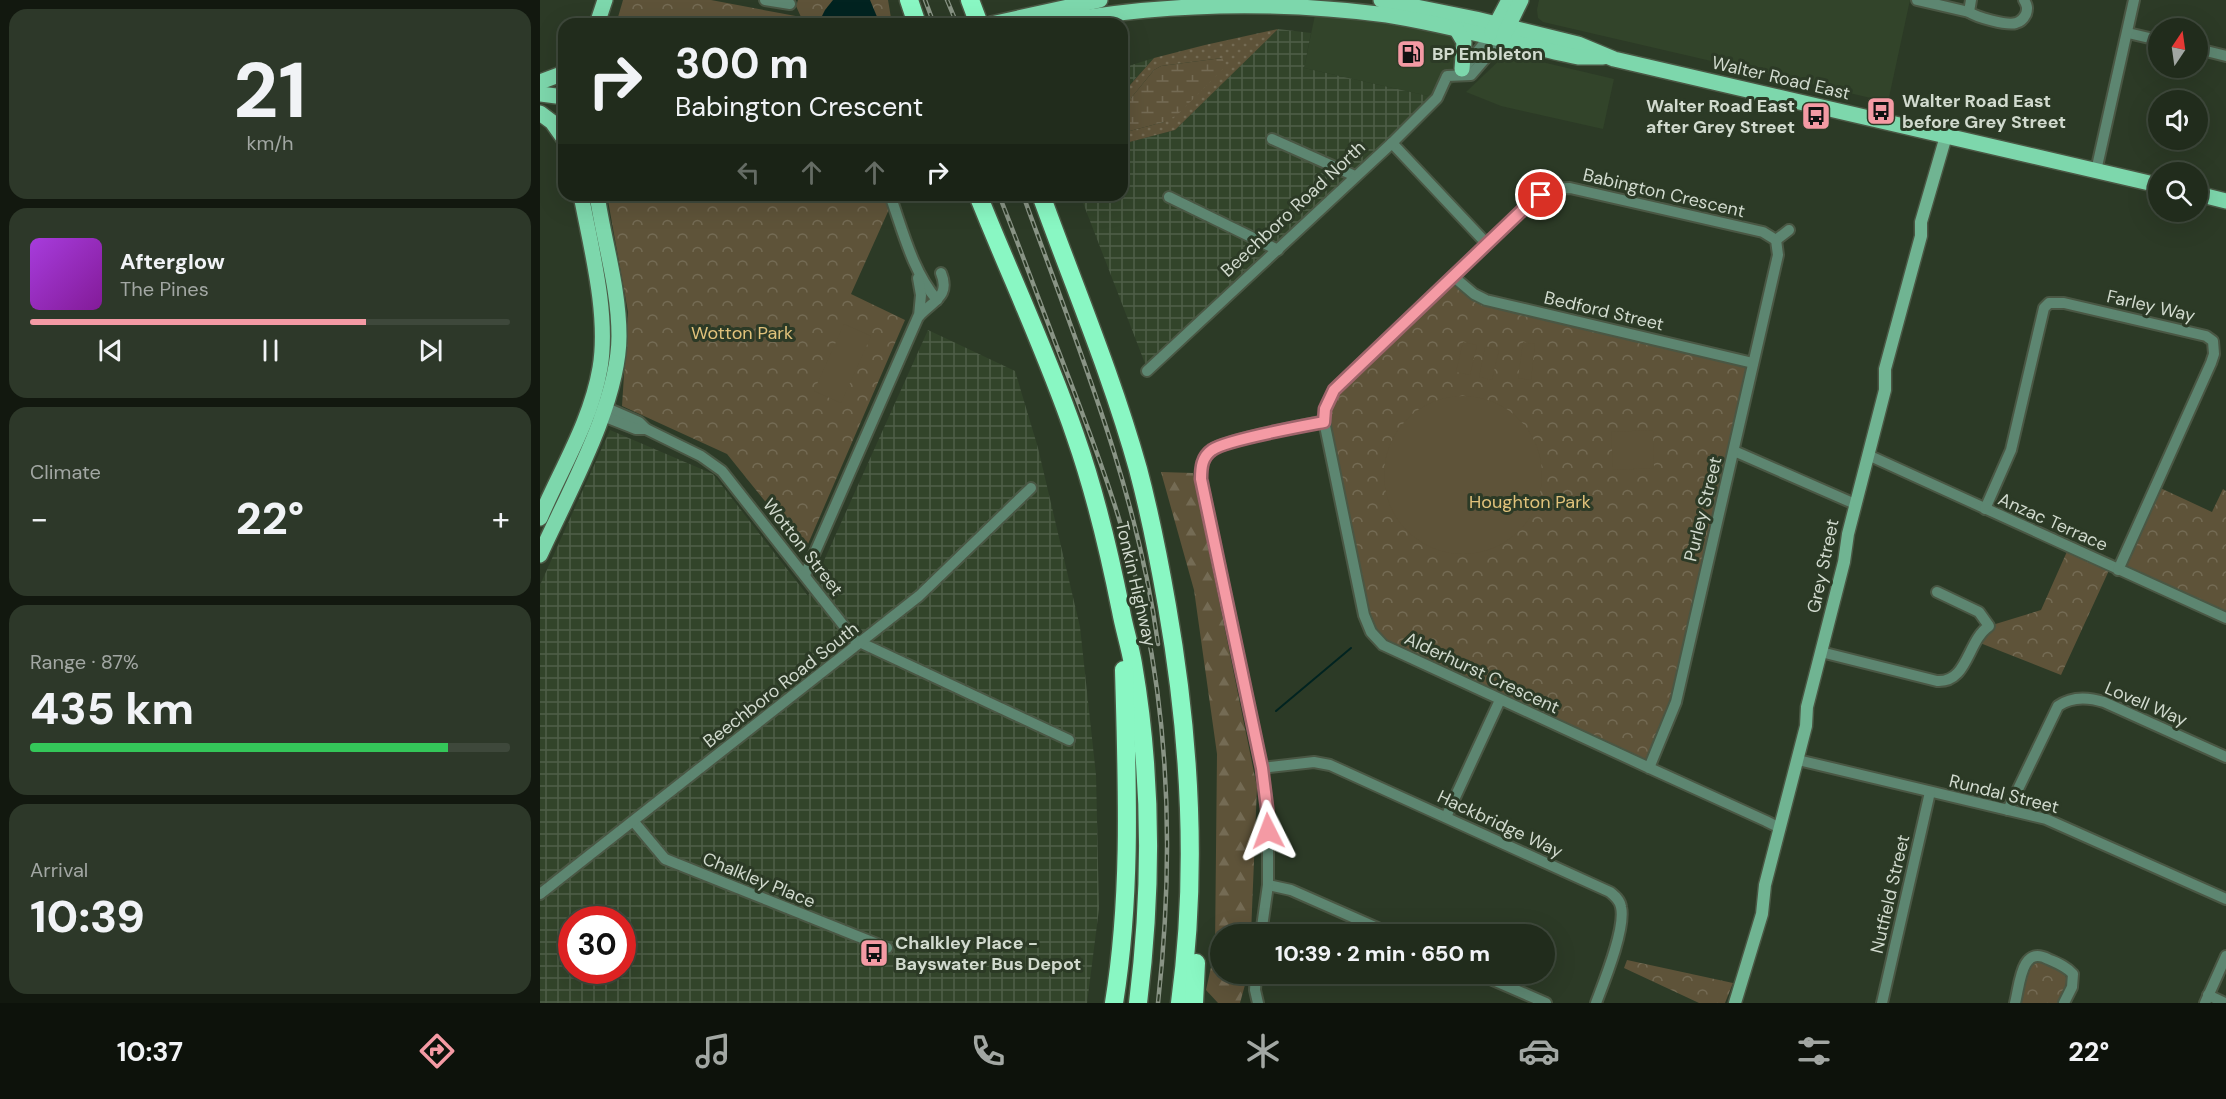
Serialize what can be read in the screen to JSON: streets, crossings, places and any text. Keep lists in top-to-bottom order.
{
  "streets": {
    "highway": ["Tonkin Highway"],
    "main road": ["Walter Road East", "Beechboro Road North"],
    "street": [
      "Babington Crescent",
      "Farley Way",
      "Bedford Street",
      "Purley Street",
      "Anzac Terrace",
      "Wotton Street",
      "Grey Street",
      "Alderhurst Crescent",
      "Beechboro Road South",
      "Lovell Way",
      "Rundal Street",
      "Hackbridge Way",
      "Chalkley Place",
      "Nutfield Street"
    ]
  },
  "crossings": [
    ["Walter Road East", "Beechboro Road North"],
    ["Walter Road East", "Grey Street"],
    ["Babington Crescent", "Bedford Street"],
    ["Babington Crescent", "Purley Street"],
    ["Babington Crescent", "Alderhurst Crescent"],
    ["Farley Way", "Anzac Terrace"],
    ["Bedford Street", "Purley Street"],
    ["Purley Street", "Alderhurst Crescent"],
    ["Anzac Terrace", "Grey Street"],
    ["Wotton Street", "Beechboro Road South"],
    ["Grey Street", "Alderhurst Crescent"],
    ["Grey Street", "Rundal Street"],
    ["Beechboro Road South", "Chalkley Place"],
    ["Lovell Way", "Rundal Street"],
    ["Rundal Street", "Nutfield Street"]
  ],
  "parks": ["Wotton Park", "Houghton Park"],
  "places": {
    "fuel station": ["BP Embleton"],
    "bus stop": ["Walter Road East before Grey Street", "Walter Road East after Grey Street", "Chalkley Place - Bayswater Bus Depot"]
  },
  "north": "top",
  "page": {
    "tile": [
      ["21", "km/h"],
      "Climate",
      ["Range · 87%", "435 km"],
      ["Arrival", "10:39"]
    ],
    "turn": ["300 m", "Babington Crescent"],
    "song": ["Afterglow", "The Pines"],
    "heat": ["−", "22°", "+"],
    "limit": "30",
    "trip": "10:39 · 2 min · 650 m",
    "tabs": ["10:37", "22°"]
  }
}
